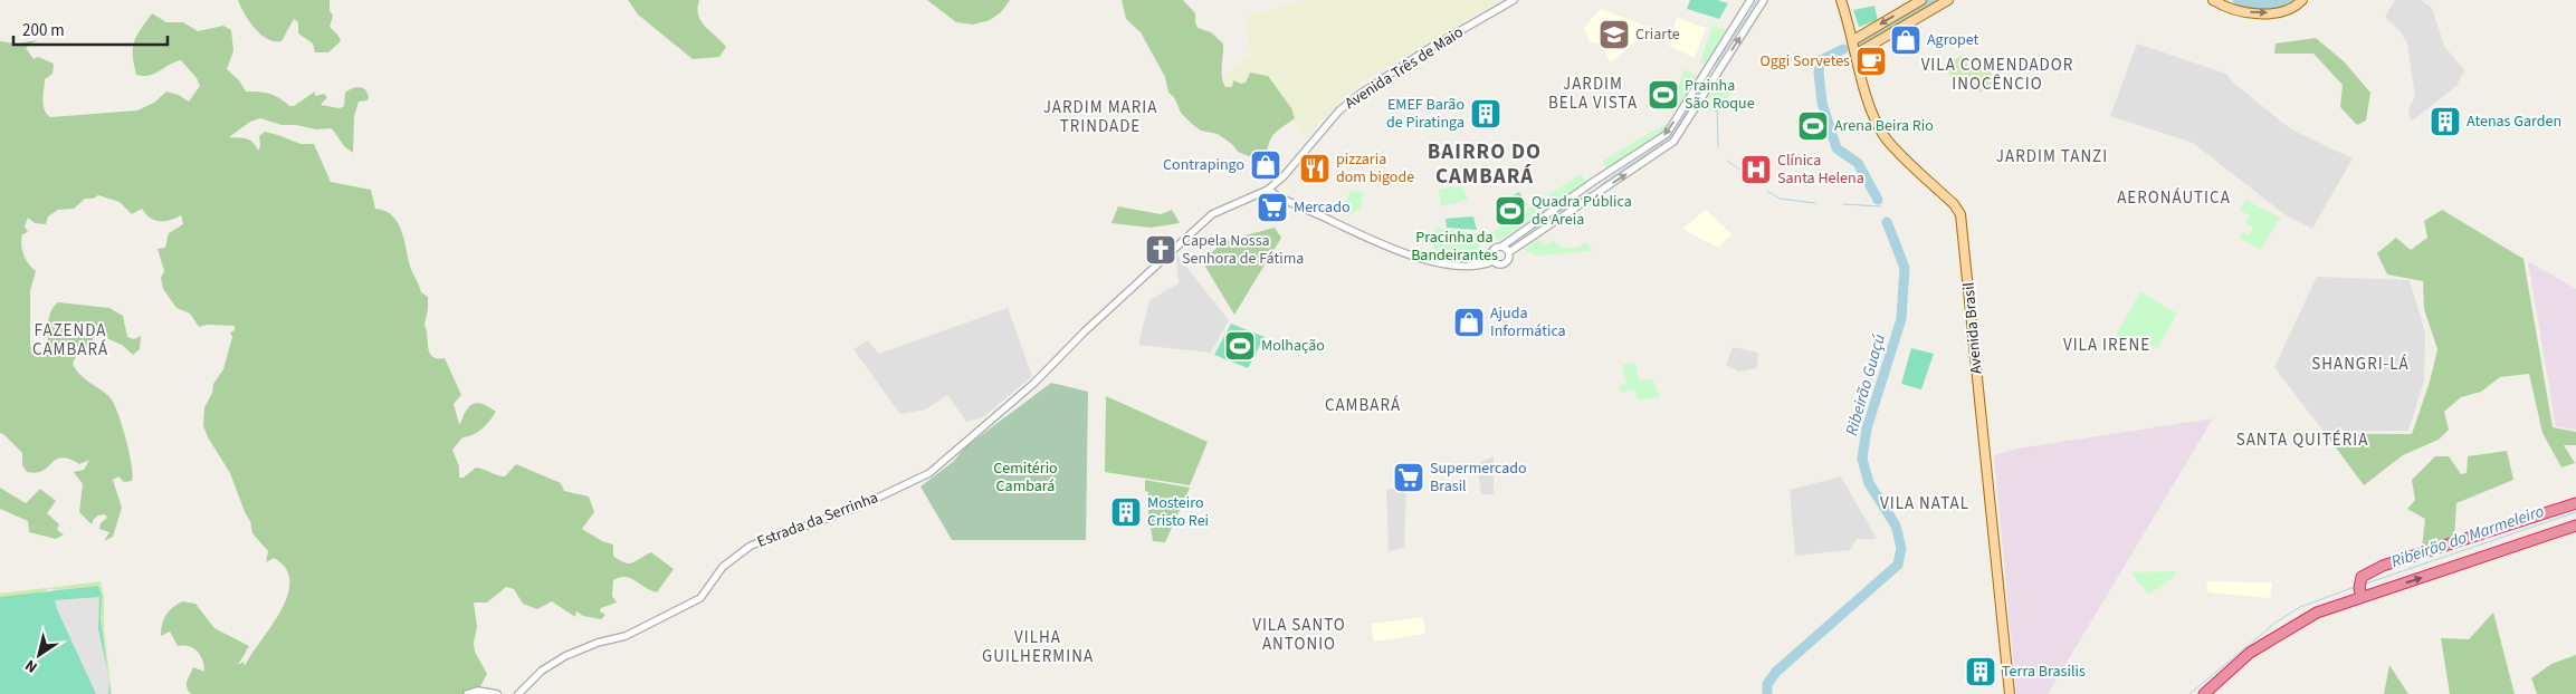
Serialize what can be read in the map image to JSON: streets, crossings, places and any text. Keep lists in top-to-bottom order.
{
  "streets": {
    "main road": ["Avenida Brasil"],
    "street": ["Avenida Três de Maio", "Estrada da Serrinha"]
  },
  "crossings": [
    ["Avenida Três de Maio", "Estrada da Serrinha"]
  ],
  "districts": [
    "VILA COMENDADOR INOCÊNCIO",
    "JARDIM BELA VISTA",
    "JARDIM MARIA TRINDADE",
    "BAIRRO DO CAMBARÁ",
    "JARDIM TANZI",
    "AERONÁUTICA",
    "FAZENDA CAMBARÁ",
    "VILA IRENE",
    "SHANGRI-LÁ",
    "CAMBARÁ",
    "SANTA QUITÉRIA",
    "VILA NATAL",
    "VILA SANTO ANTONIO",
    "VILHA GUILHERMINA"
  ],
  "water": ["Ribeirão Guaçú", "Ribeirão do Marmeleiro"],
  "parks": ["Pracinha da Bandeirantes", "Cemitério Cambará"],
  "places": {
    "school or university": ["Criarte"],
    "shop": ["Agropet", "Contrapingo", "Ajuda Informática"],
    "cafe": ["Oggi Sorvetes"],
    "sports": [
      "Prainha São Roque",
      "Arena Beira Rio",
      "Quadra Pública de Areia",
      "Molhação"
    ],
    "building": [
      "EMEF Barão de Piratinga",
      "Atenas Garden",
      "Mosteiro Cristo Rei",
      "Terra Brasilis"
    ],
    "restaurant": ["pizzaria dom bigode"],
    "hospital": ["Clínica Santa Helena"],
    "supermarket": ["Mercado", "Supermercado Brasil"],
    "church": ["Capela Nossa Senhora de Fátima"]
  },
  "scale_bar": "200 m",
  "north": "bottom left"
}
